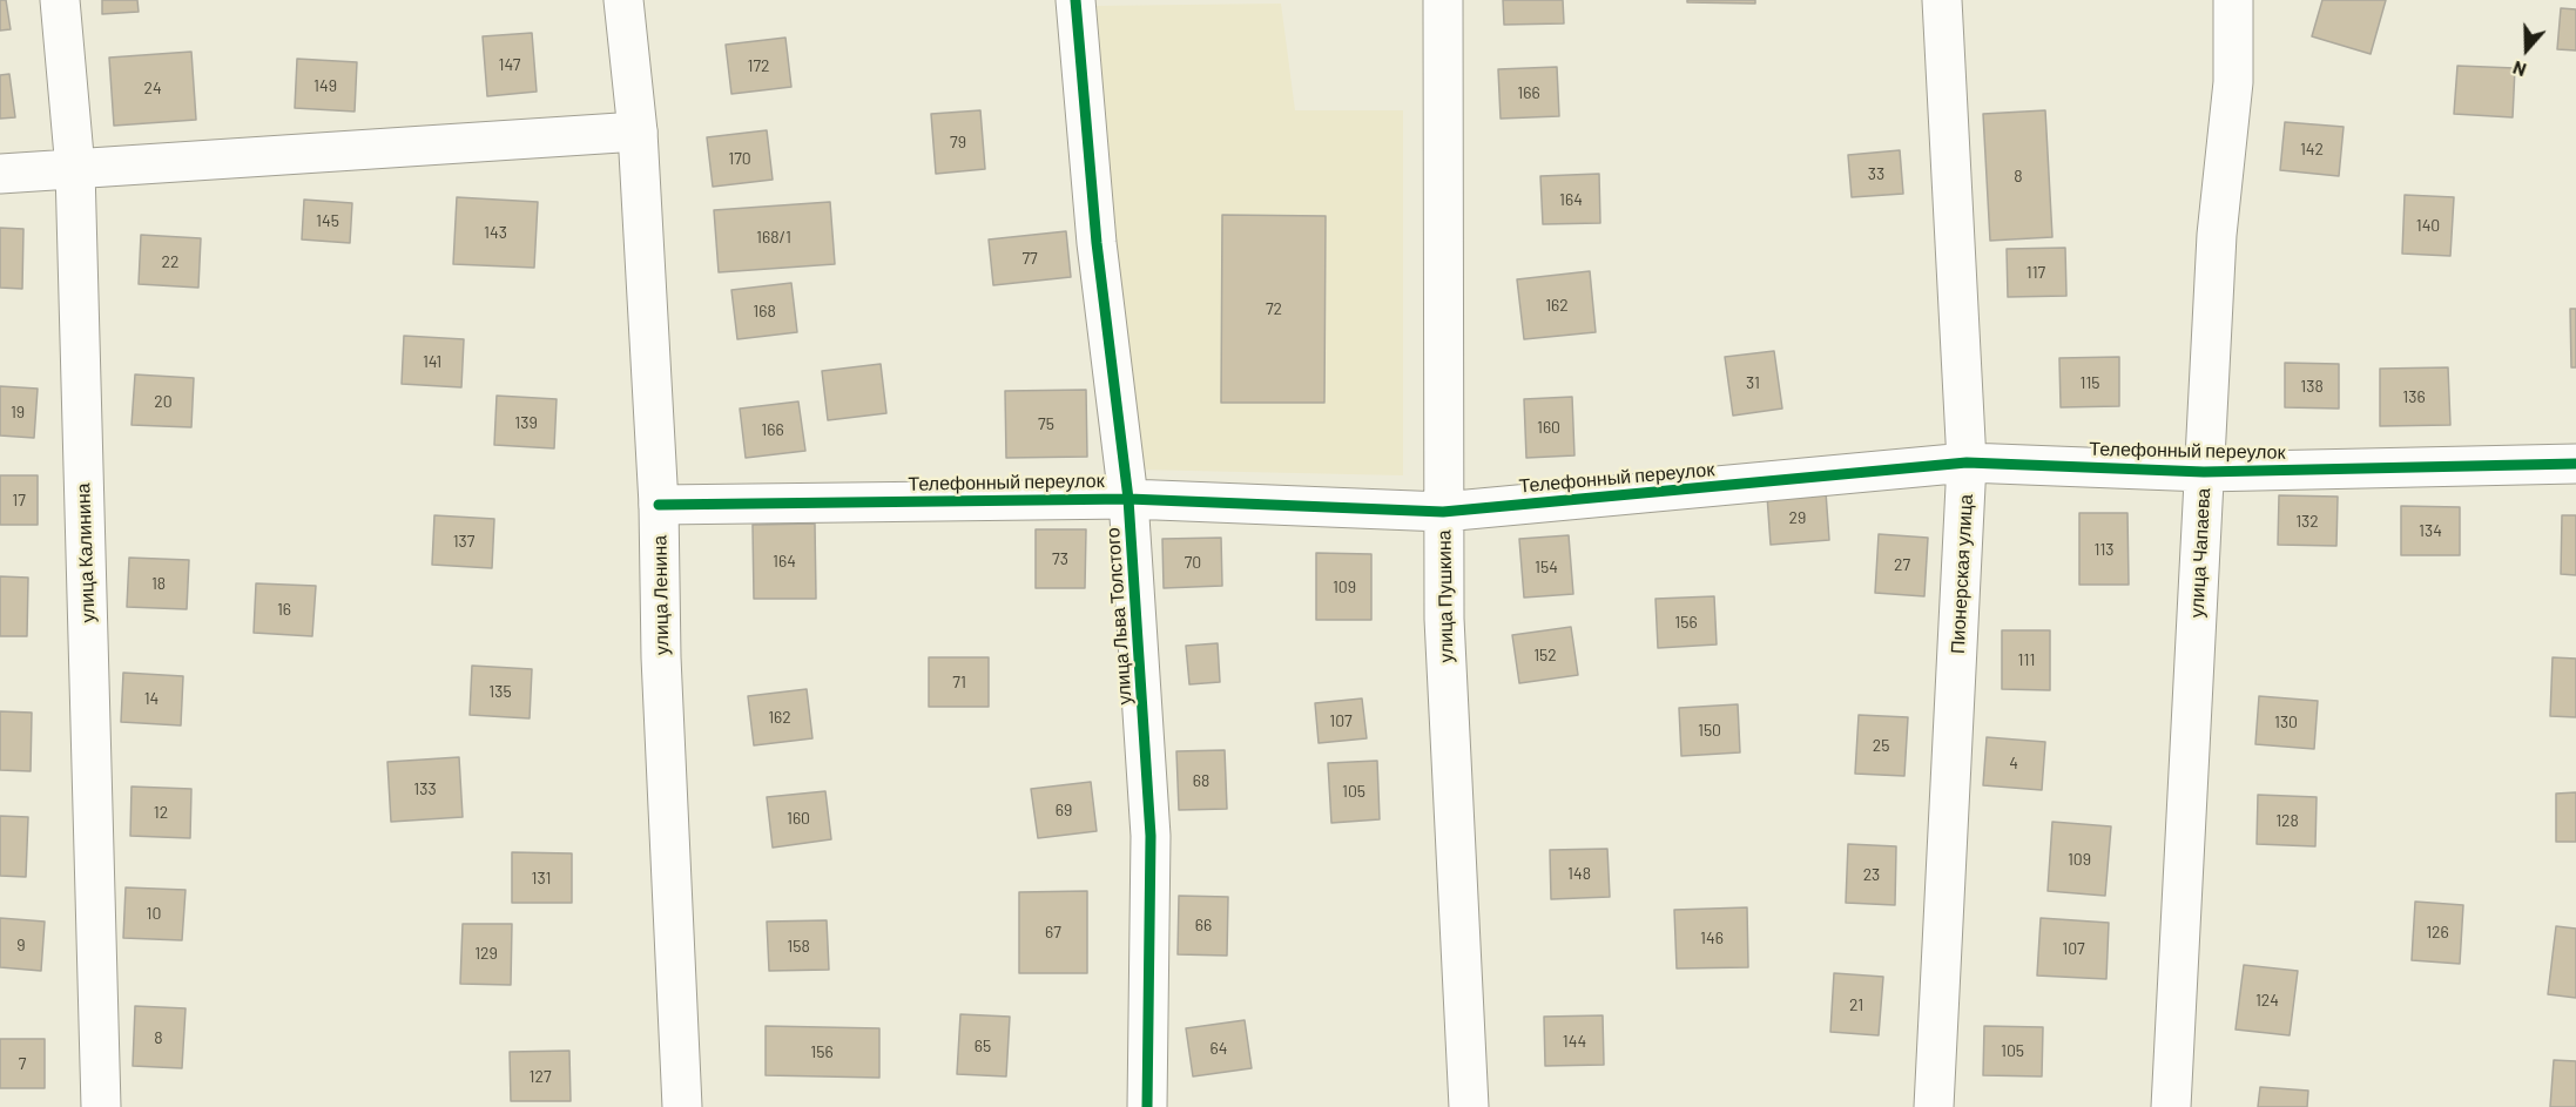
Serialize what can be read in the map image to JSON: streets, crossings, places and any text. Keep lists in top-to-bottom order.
{
  "streets": {
    "street": [
      "Телефонный переулок",
      "улица Калинина",
      "улица Чапаева",
      "Пионерская улица",
      "улица Ленина",
      "улица Пушкина",
      "улица Льва Толстого"
    ]
  },
  "crossings": [
    ["Телефонный переулок", "улица Чапаева"],
    ["Телефонный переулок", "Пионерская улица"],
    ["Телефонный переулок", "улица Ленина"],
    ["Телефонный переулок", "улица Пушкина"],
    ["Телефонный переулок", "улица Льва Толстого"]
  ],
  "house_numbers": [
    "147",
    "172",
    "149",
    "24",
    "166",
    "79",
    "142",
    "170",
    "33",
    "8",
    "164",
    "145",
    "140",
    "143",
    "168/1",
    "77",
    "22",
    "117",
    "162",
    "72",
    "168",
    "141",
    "31",
    "115",
    "138",
    "136",
    "20",
    "19",
    "139",
    "75",
    "160",
    "166",
    "17",
    "29",
    "132",
    "134",
    "137",
    "113",
    "73",
    "164",
    "70",
    "27",
    "154",
    "18",
    "109",
    "16",
    "156",
    "152",
    "111",
    "71",
    "135",
    "14",
    "162",
    "107",
    "130",
    "150",
    "25",
    "4",
    "68",
    "133",
    "105",
    "69",
    "12",
    "160",
    "128",
    "109",
    "148",
    "23",
    "131",
    "10",
    "66",
    "67",
    "126",
    "146",
    "9",
    "158",
    "107",
    "129",
    "124",
    "21",
    "8",
    "144",
    "65",
    "64",
    "105",
    "156",
    "7",
    "127"
  ],
  "north": "bottom"
}
